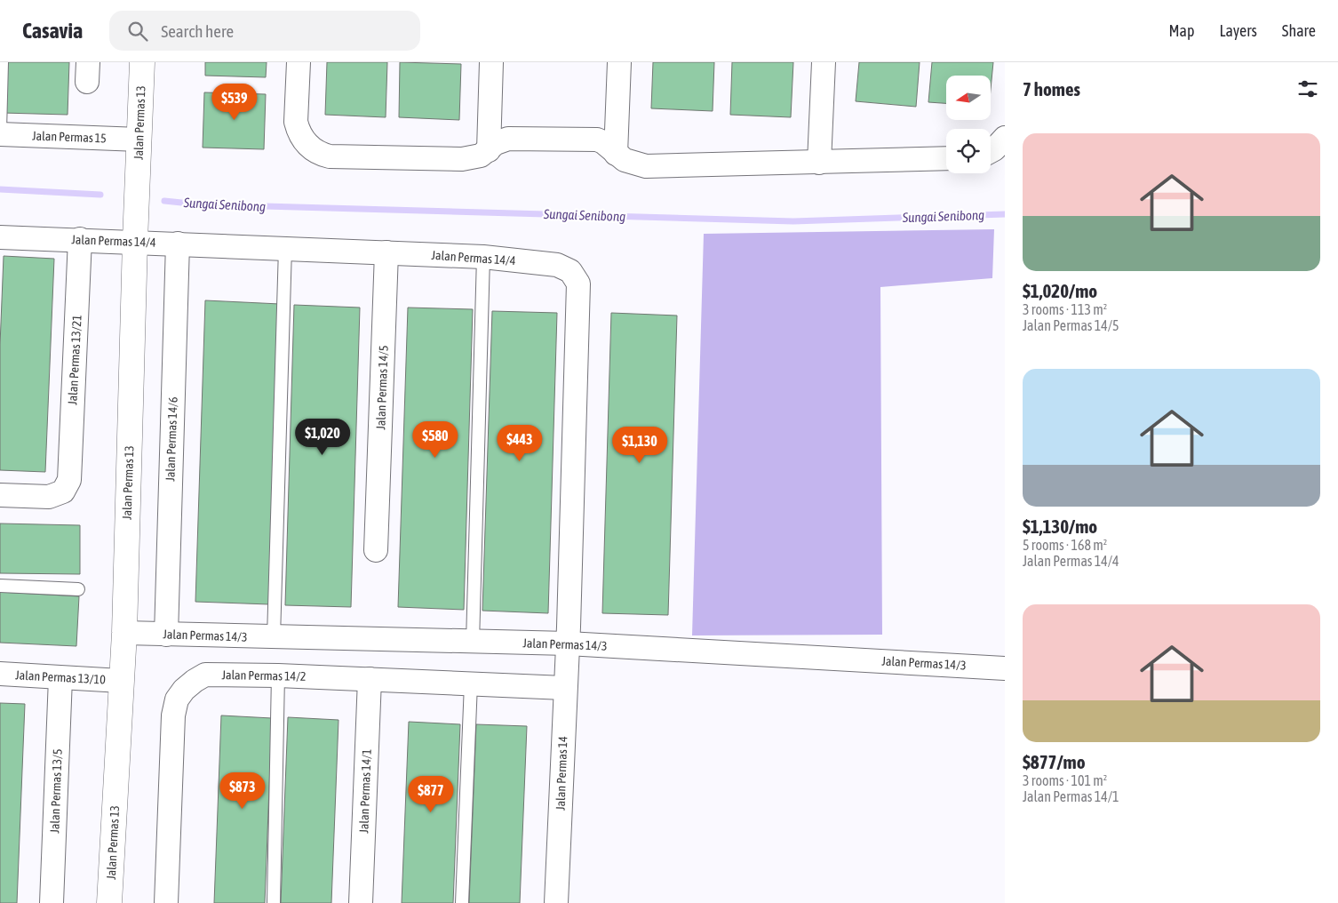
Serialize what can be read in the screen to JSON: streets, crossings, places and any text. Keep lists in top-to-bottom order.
{
  "streets": {
    "main road": ["Jalan Permas 13"],
    "street": [
      "Jalan Permas 15",
      "Jalan Permas 14/4",
      "Jalan Permas 13/21",
      "Jalan Permas 14/5",
      "Jalan Permas 14/6",
      "Jalan Permas 14/3",
      "Jalan Permas 14/2",
      "Jalan Permas 13/10",
      "Jalan Permas 14",
      "Jalan Permas 13/5",
      "Jalan Permas 14/1"
    ]
  },
  "crossings": [
    ["Jalan Permas 13", "Jalan Permas 15"],
    ["Jalan Permas 13", "Jalan Permas 14/4"],
    ["Jalan Permas 13", "Jalan Permas 14/3"],
    ["Jalan Permas 13", "Jalan Permas 13/10"],
    ["Jalan Permas 14/4", "Jalan Permas 13/21"],
    ["Jalan Permas 14/4", "Jalan Permas 14/5"],
    ["Jalan Permas 14/4", "Jalan Permas 14/6"],
    ["Jalan Permas 14/4", "Jalan Permas 14/3"],
    ["Jalan Permas 14/4", "Jalan Permas 14"],
    ["Jalan Permas 14/6", "Jalan Permas 14/3"],
    ["Jalan Permas 14/3", "Jalan Permas 14"],
    ["Jalan Permas 14/2", "Jalan Permas 14"],
    ["Jalan Permas 14/2", "Jalan Permas 14/1"],
    ["Jalan Permas 13/10", "Jalan Permas 13/5"]
  ],
  "water": ["Sungai Senibong"],
  "north": "left",
  "page": {
    "header": "Casavia",
    "search": "Search here",
    "nav": ["Map", "Layers", "Share"],
    "heading": "7 homes",
    "price": [
      "$539",
      "$1,020",
      "$580",
      "$443",
      "$1,130",
      "$873",
      "$877"
    ],
    "list": [
      {
        "name": "$1,020/mo",
        "note": "3 rooms · 113 m² · Jalan Permas 14/5"
      },
      {
        "name": "$1,130/mo",
        "note": "5 rooms · 168 m² · Jalan Permas 14/4"
      },
      {
        "name": "$877/mo",
        "note": "3 rooms · 101 m² · Jalan Permas 14/1"
      }
    ]
  }
}
